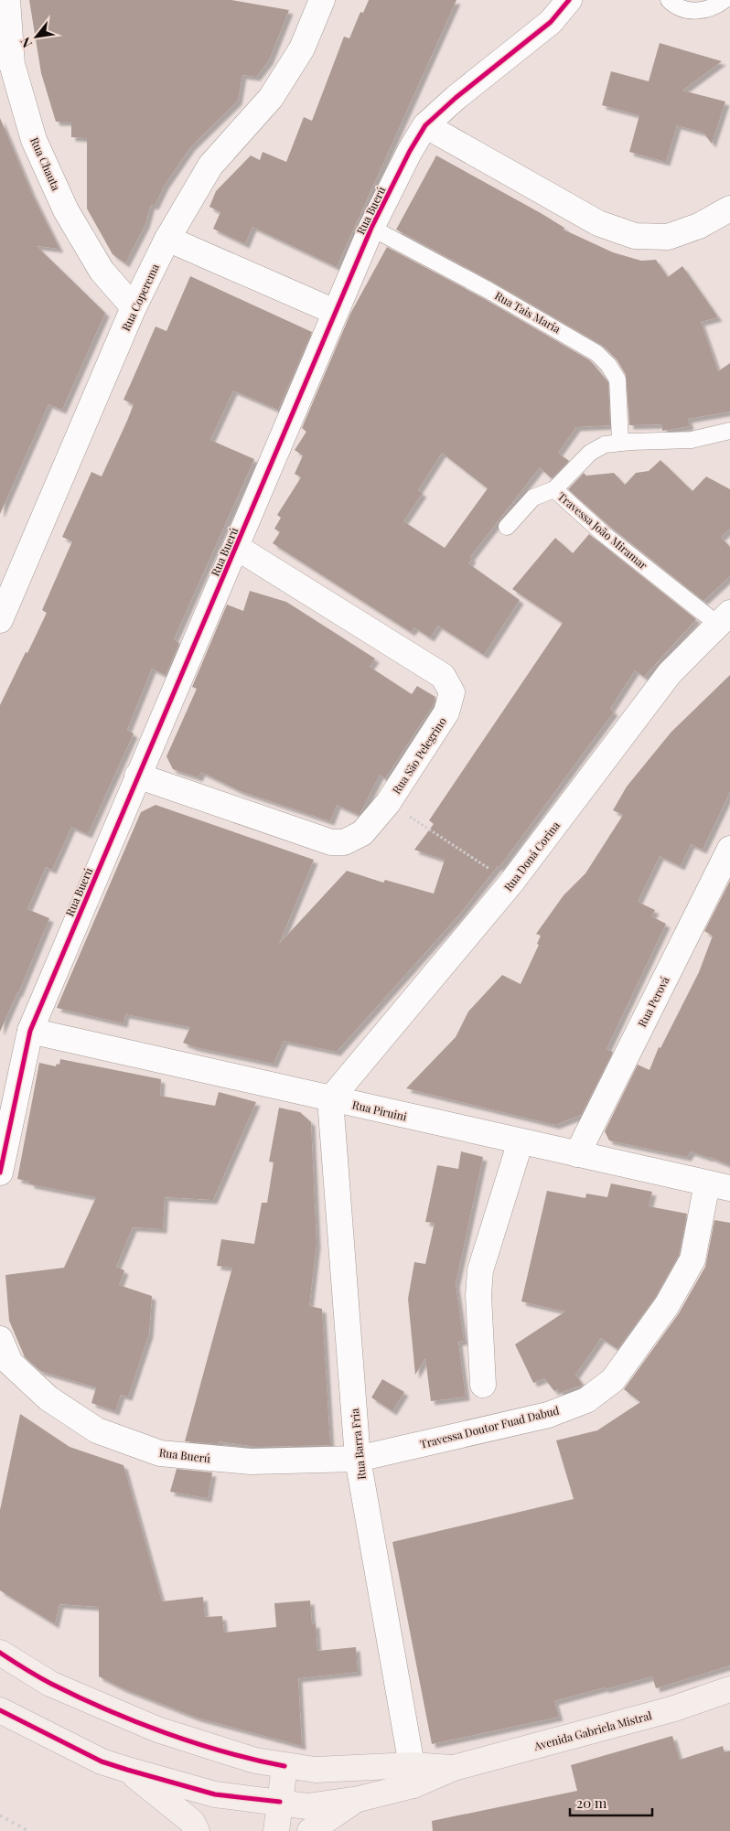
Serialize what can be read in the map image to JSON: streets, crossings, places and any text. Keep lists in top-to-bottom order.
{
  "streets": {
    "main road": ["Avenida Gabriela Mistral"],
    "street": [
      "Rua Chauta",
      "Rua Buerú",
      "Rua Coperema",
      "Rua São Pelegrino",
      "Rua Doná Corina",
      "Rua Perová",
      "Rua Piruini",
      "Travessa Doutor Fuad Dabud",
      "Rua Barra Fria"
    ],
    "lane": ["Rua Tais Maria", "Travessa João Miramar"]
  },
  "crossings": [
    ["Rua Chauta", "Rua Coperema"],
    ["Rua Buerú", "Rua Tais Maria"],
    ["Rua Buerú", "Rua São Pelegrino"],
    ["Rua Buerú", "Rua Piruini"],
    ["Rua Buerú", "Travessa Doutor Fuad Dabud"],
    ["Rua Buerú", "Rua Barra Fria"],
    ["Rua Tais Maria", "Travessa João Miramar"],
    ["Travessa João Miramar", "Rua Doná Corina"],
    ["Rua Doná Corina", "Rua Piruini"],
    ["Rua Doná Corina", "Rua Barra Fria"],
    ["Rua Perová", "Rua Piruini"],
    ["Rua Piruini", "Travessa Doutor Fuad Dabud"],
    ["Rua Piruini", "Rua Barra Fria"],
    ["Travessa Doutor Fuad Dabud", "Rua Barra Fria"],
    ["Rua Barra Fria", "Avenida Gabriela Mistral"]
  ],
  "scale_bar": "20 m",
  "north": "bottom left"
}
